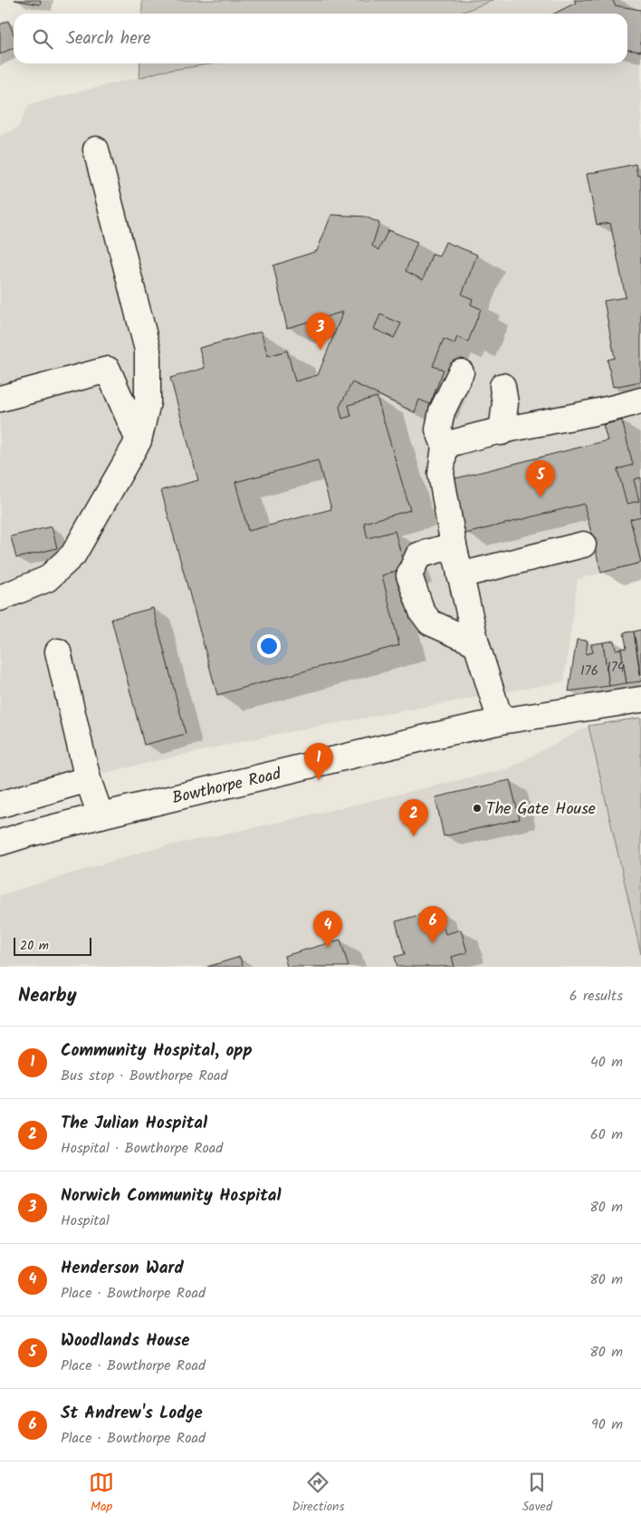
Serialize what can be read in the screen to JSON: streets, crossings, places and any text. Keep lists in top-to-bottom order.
{
  "streets": {
    "street": ["Bowthorpe Road"]
  },
  "places": ["The Gate House"],
  "house_numbers": ["174", "176"],
  "scale_bar": "20 m",
  "page": {
    "search": "Search here",
    "pins": [
      "3",
      "5",
      "1",
      "2",
      "6",
      "4"
    ],
    "scale": "20 m",
    "heading": ["Nearby", "6 results"],
    "list": [
      {
        "mark": "1",
        "name": "Community Hospital, opp",
        "note": "Bus stop · Bowthorpe Road",
        "value": "40 m"
      },
      {
        "mark": "2",
        "name": "The Julian Hospital",
        "note": "Hospital · Bowthorpe Road",
        "value": "60 m"
      },
      {
        "mark": "3",
        "name": "Norwich Community Hospital",
        "note": "Hospital",
        "value": "80 m"
      },
      {
        "mark": "4",
        "name": "Henderson Ward",
        "note": "Place · Bowthorpe Road",
        "value": "80 m"
      },
      {
        "mark": "5",
        "name": "Woodlands House",
        "note": "Place · Bowthorpe Road",
        "value": "80 m"
      },
      {
        "mark": "6",
        "name": "St Andrew's Lodge",
        "note": "Place · Bowthorpe Road",
        "value": "90 m"
      }
    ],
    "nav": ["Map", "Directions", "Saved"]
  }
}
